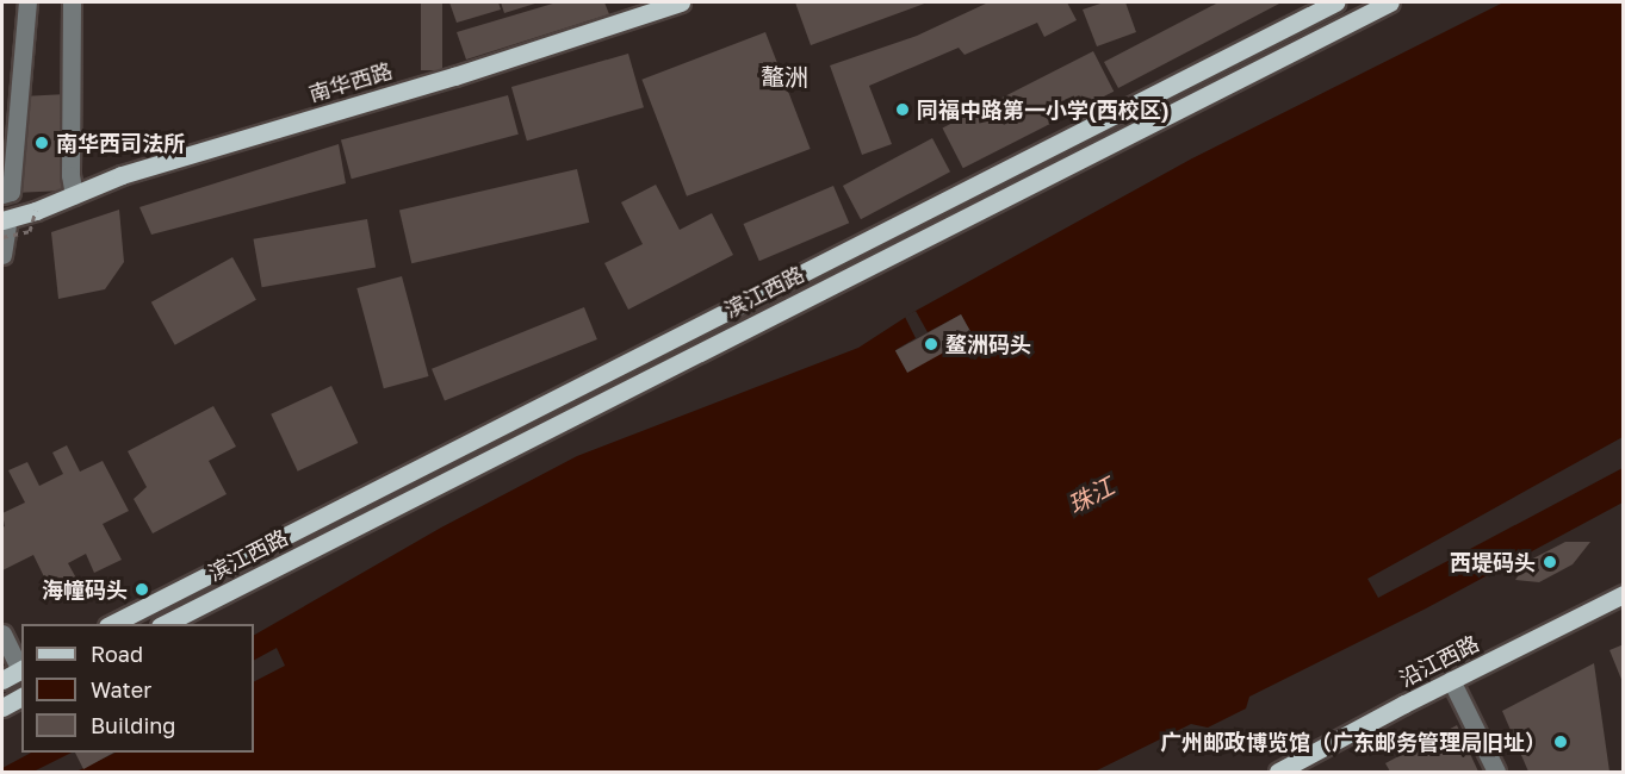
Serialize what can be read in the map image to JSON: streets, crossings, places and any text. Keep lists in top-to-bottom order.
{
  "streets": {
    "main road": ["南华西路", "滨江西路", "沿江西路"]
  },
  "districts": ["鼇洲"],
  "water": ["珠江"],
  "places": [
    "同福中路第一小学(西校区)",
    "南华西司法所",
    "鳌洲码头",
    "西堤码头",
    "海幢码头",
    "广州邮政博览馆（广东邮务管理局旧址）"
  ],
  "legend": ["Road", "Water", "Building"]
}
